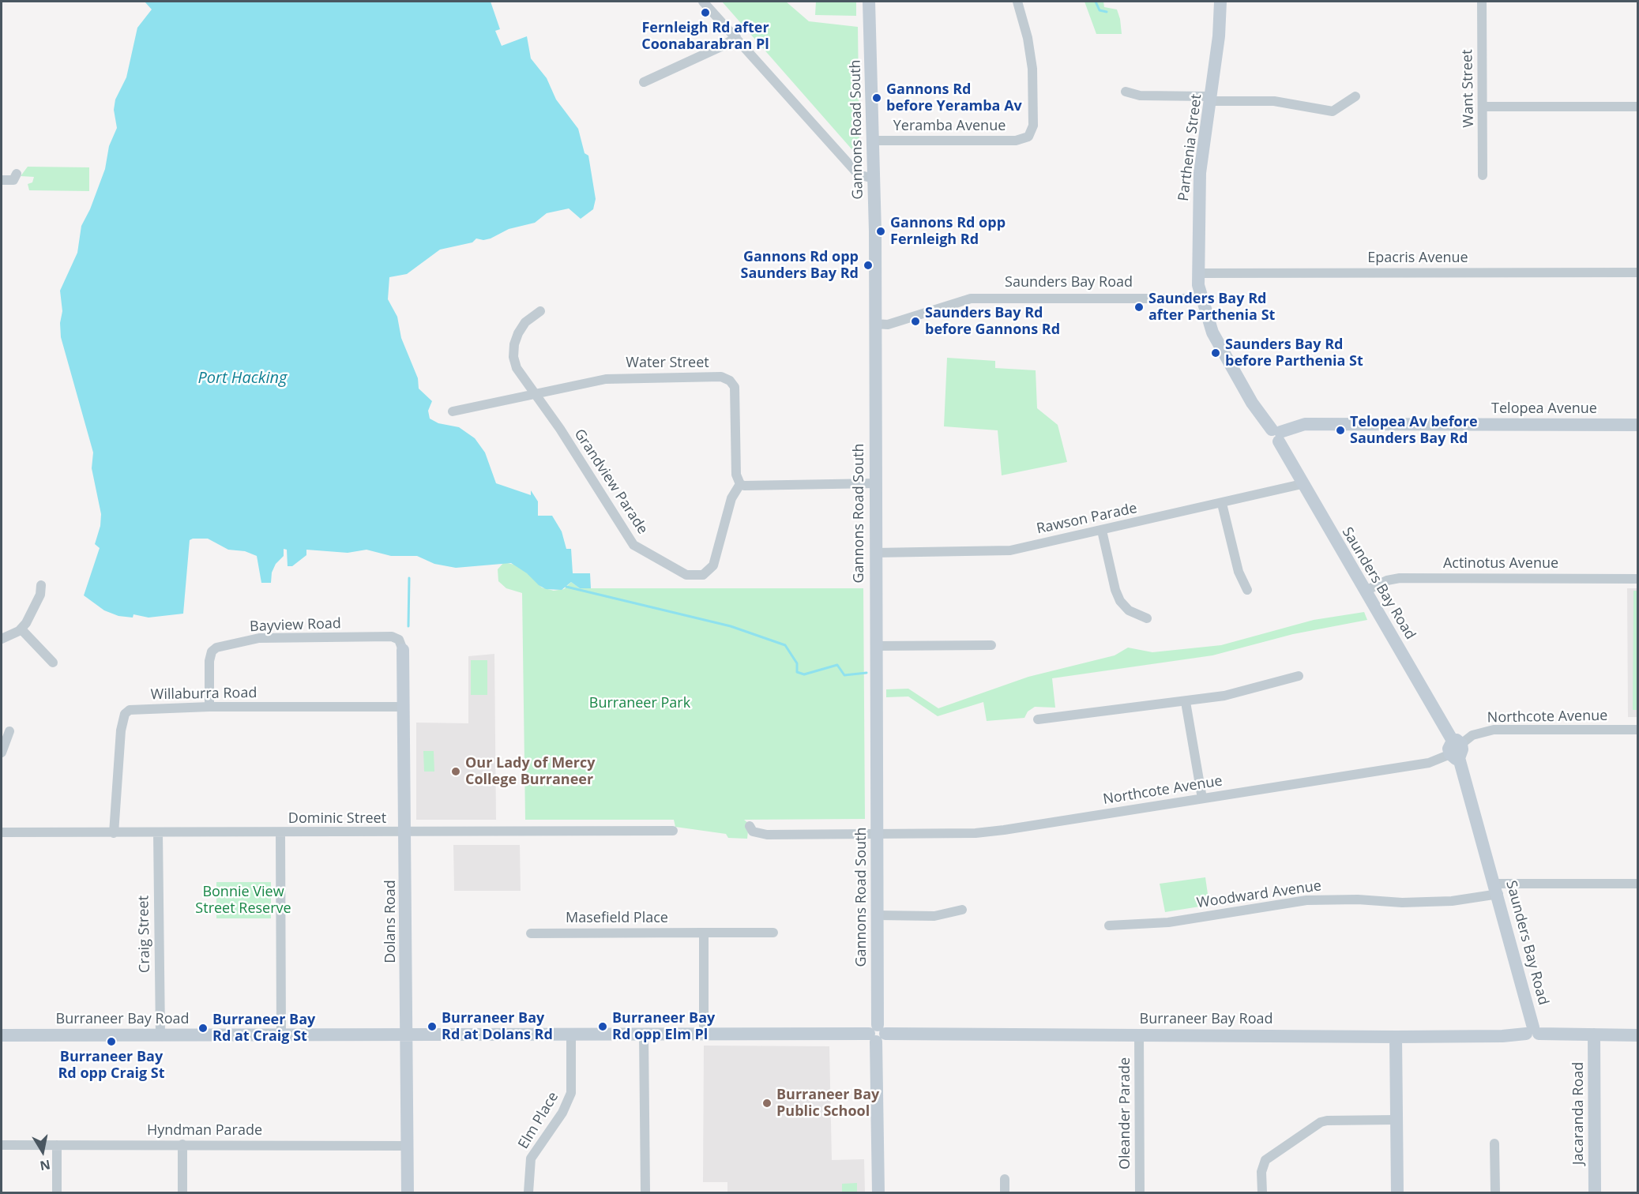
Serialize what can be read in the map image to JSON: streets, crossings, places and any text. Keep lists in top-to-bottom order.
{
  "streets": {
    "street": [
      "Want Street",
      "Yeramba Avenue",
      "Gannons Road South",
      "Parthenia Street",
      "Epacris Avenue",
      "Saunders Bay Road",
      "Water Street",
      "Telopea Avenue",
      "Grandview Parade",
      "Rawson Parade",
      "Actinotus Avenue",
      "Bayview Road",
      "Willaburra Road",
      "Northcote Avenue",
      "Dominic Street",
      "Woodward Avenue",
      "Masefield Place",
      "Dolans Road",
      "Craig Street",
      "Burraneer Bay Road",
      "Oleander Parade",
      "Jacaranda Road",
      "Elm Place",
      "Hyndman Parade"
    ]
  },
  "crossings": [
    ["Yeramba Avenue", "Gannons Road South"],
    ["Gannons Road South", "Saunders Bay Road"],
    ["Gannons Road South", "Rawson Parade"],
    ["Gannons Road South", "Northcote Avenue"],
    ["Gannons Road South", "Burraneer Bay Road"],
    ["Parthenia Street", "Epacris Avenue"],
    ["Parthenia Street", "Saunders Bay Road"],
    ["Saunders Bay Road", "Telopea Avenue"],
    ["Saunders Bay Road", "Rawson Parade"],
    ["Saunders Bay Road", "Actinotus Avenue"],
    ["Saunders Bay Road", "Northcote Avenue"],
    ["Saunders Bay Road", "Woodward Avenue"],
    ["Saunders Bay Road", "Burraneer Bay Road"],
    ["Water Street", "Grandview Parade"],
    ["Bayview Road", "Willaburra Road"],
    ["Bayview Road", "Dolans Road"],
    ["Willaburra Road", "Dominic Street"],
    ["Willaburra Road", "Dolans Road"],
    ["Dominic Street", "Dolans Road"],
    ["Dominic Street", "Craig Street"],
    ["Dolans Road", "Burraneer Bay Road"],
    ["Dolans Road", "Hyndman Parade"],
    ["Craig Street", "Burraneer Bay Road"],
    ["Burraneer Bay Road", "Oleander Parade"],
    ["Burraneer Bay Road", "Jacaranda Road"],
    ["Burraneer Bay Road", "Elm Place"]
  ],
  "water": ["Port Hacking"],
  "parks": ["Burraneer Park", "Bonnie View Street Reserve"],
  "places": [
    "Fernleigh Rd after Coonabarabran Pl",
    "Gannons Rd before Yeramba Av",
    "Gannons Rd opp Fernleigh Rd",
    "Gannons Rd opp Saunders Bay Rd",
    "Saunders Bay Rd after Parthenia St",
    "Saunders Bay Rd before Gannons Rd",
    "Saunders Bay Rd before Parthenia St",
    "Telopea Av before Saunders Bay Rd",
    "Our Lady of Mercy College Burraneer",
    "Burraneer Bay Rd at Dolans Rd",
    "Burraneer Bay Rd opp Elm Pl",
    "Burraneer Bay Rd at Craig St",
    "Burraneer Bay Rd opp Craig St",
    "Burraneer Bay Public School"
  ],
  "north": "bottom"
}
